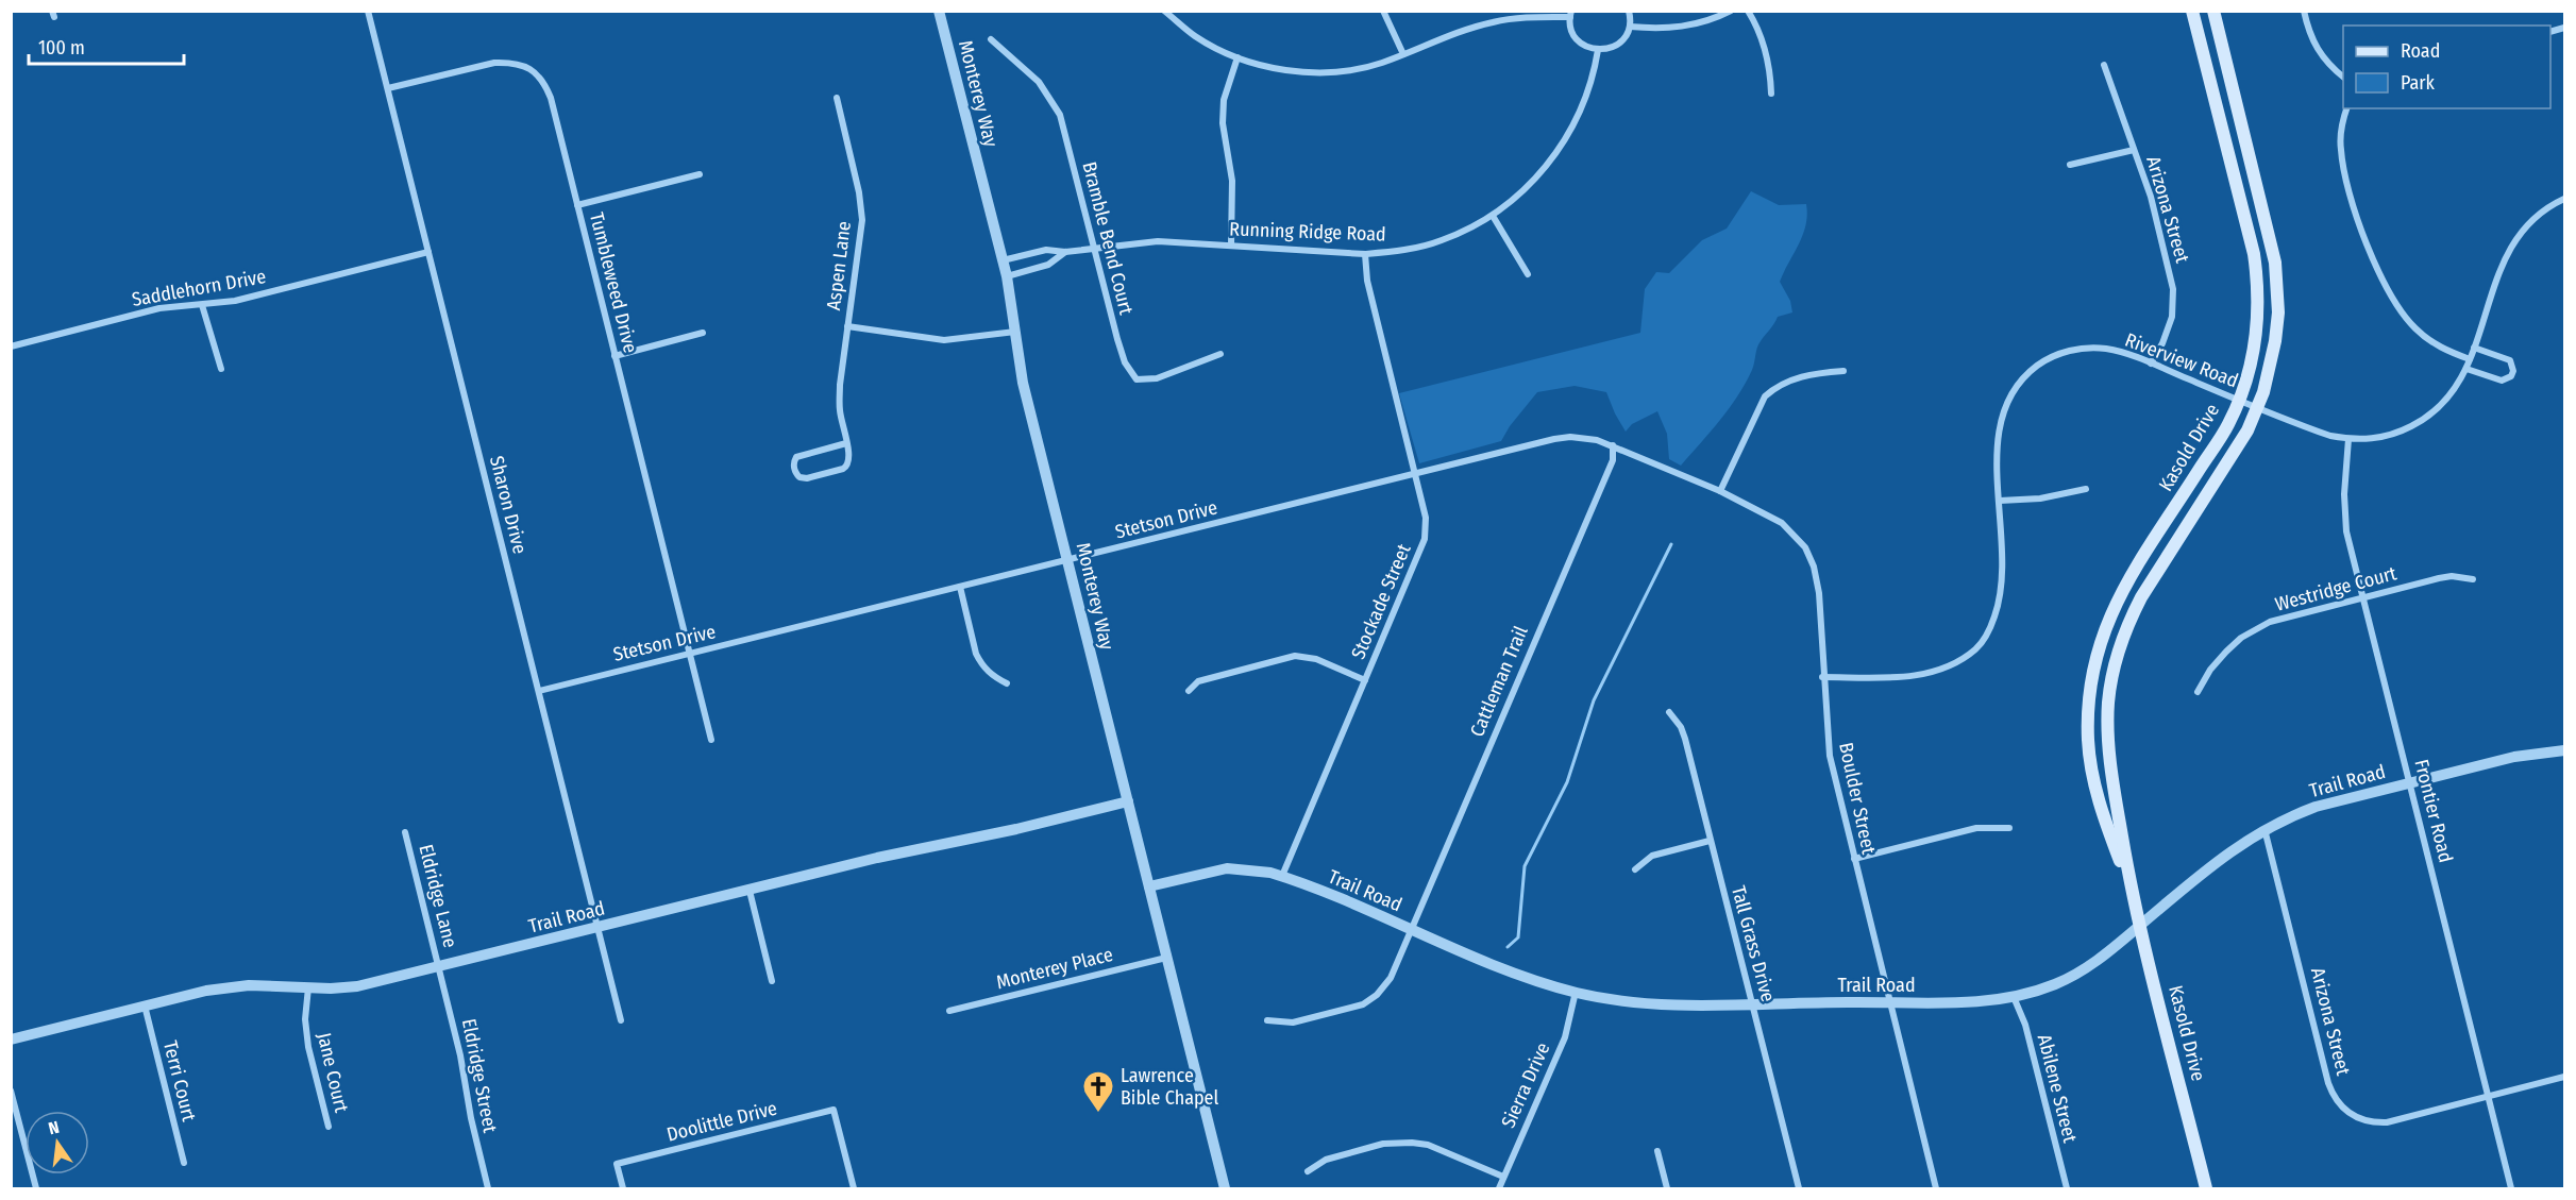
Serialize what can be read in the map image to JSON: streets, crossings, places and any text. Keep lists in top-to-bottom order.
{
  "streets": {
    "main road": ["Kasold Drive"],
    "street": [
      "Monterey Way",
      "Arizona Street",
      "Running Ridge Road",
      "Bramble Bend Court",
      "Aspen Lane",
      "Tumbleweed Drive",
      "Saddlehorn Drive",
      "Riverview Road",
      "Sharon Drive",
      "Stetson Drive",
      "Westridge Court",
      "Stockade Street",
      "Cattleman Trail",
      "Trail Road",
      "Boulder Street",
      "Frontier Road",
      "Eldridge Lane",
      "Tall Grass Drive",
      "Monterey Place",
      "Jane Court",
      "Eldridge Street",
      "Terri Court",
      "Sierra Drive",
      "Abilene Street",
      "Doolittle Drive"
    ]
  },
  "crossings": [
    ["Monterey Way", "Running Ridge Road"],
    ["Monterey Way", "Aspen Lane"],
    ["Monterey Way", "Stetson Drive"],
    ["Monterey Way", "Trail Road"],
    ["Monterey Way", "Monterey Place"],
    ["Arizona Street", "Riverview Road"],
    ["Arizona Street", "Trail Road"],
    ["Arizona Street", "Frontier Road"],
    ["Running Ridge Road", "Bramble Bend Court"],
    ["Running Ridge Road", "Stockade Street"],
    ["Tumbleweed Drive", "Sharon Drive"],
    ["Tumbleweed Drive", "Stetson Drive"],
    ["Saddlehorn Drive", "Sharon Drive"],
    ["Riverview Road", "Kasold Drive"],
    ["Riverview Road", "Boulder Street"],
    ["Riverview Road", "Frontier Road"],
    ["Kasold Drive", "Trail Road"],
    ["Sharon Drive", "Stetson Drive"],
    ["Sharon Drive", "Trail Road"],
    ["Stetson Drive", "Stockade Street"],
    ["Stetson Drive", "Cattleman Trail"],
    ["Stetson Drive", "Boulder Street"],
    ["Westridge Court", "Frontier Road"],
    ["Stockade Street", "Trail Road"],
    ["Cattleman Trail", "Trail Road"],
    ["Trail Road", "Boulder Street"],
    ["Trail Road", "Frontier Road"],
    ["Trail Road", "Eldridge Lane"],
    ["Trail Road", "Tall Grass Drive"],
    ["Trail Road", "Jane Court"],
    ["Trail Road", "Eldridge Street"],
    ["Trail Road", "Terri Court"],
    ["Trail Road", "Sierra Drive"],
    ["Trail Road", "Abilene Street"],
    ["Eldridge Lane", "Eldridge Street"]
  ],
  "places": {
    "church": ["Lawrence Bible Chapel"]
  },
  "legend": ["Road", "Park"],
  "scale_bar": "100 m",
  "north": "top"
}
